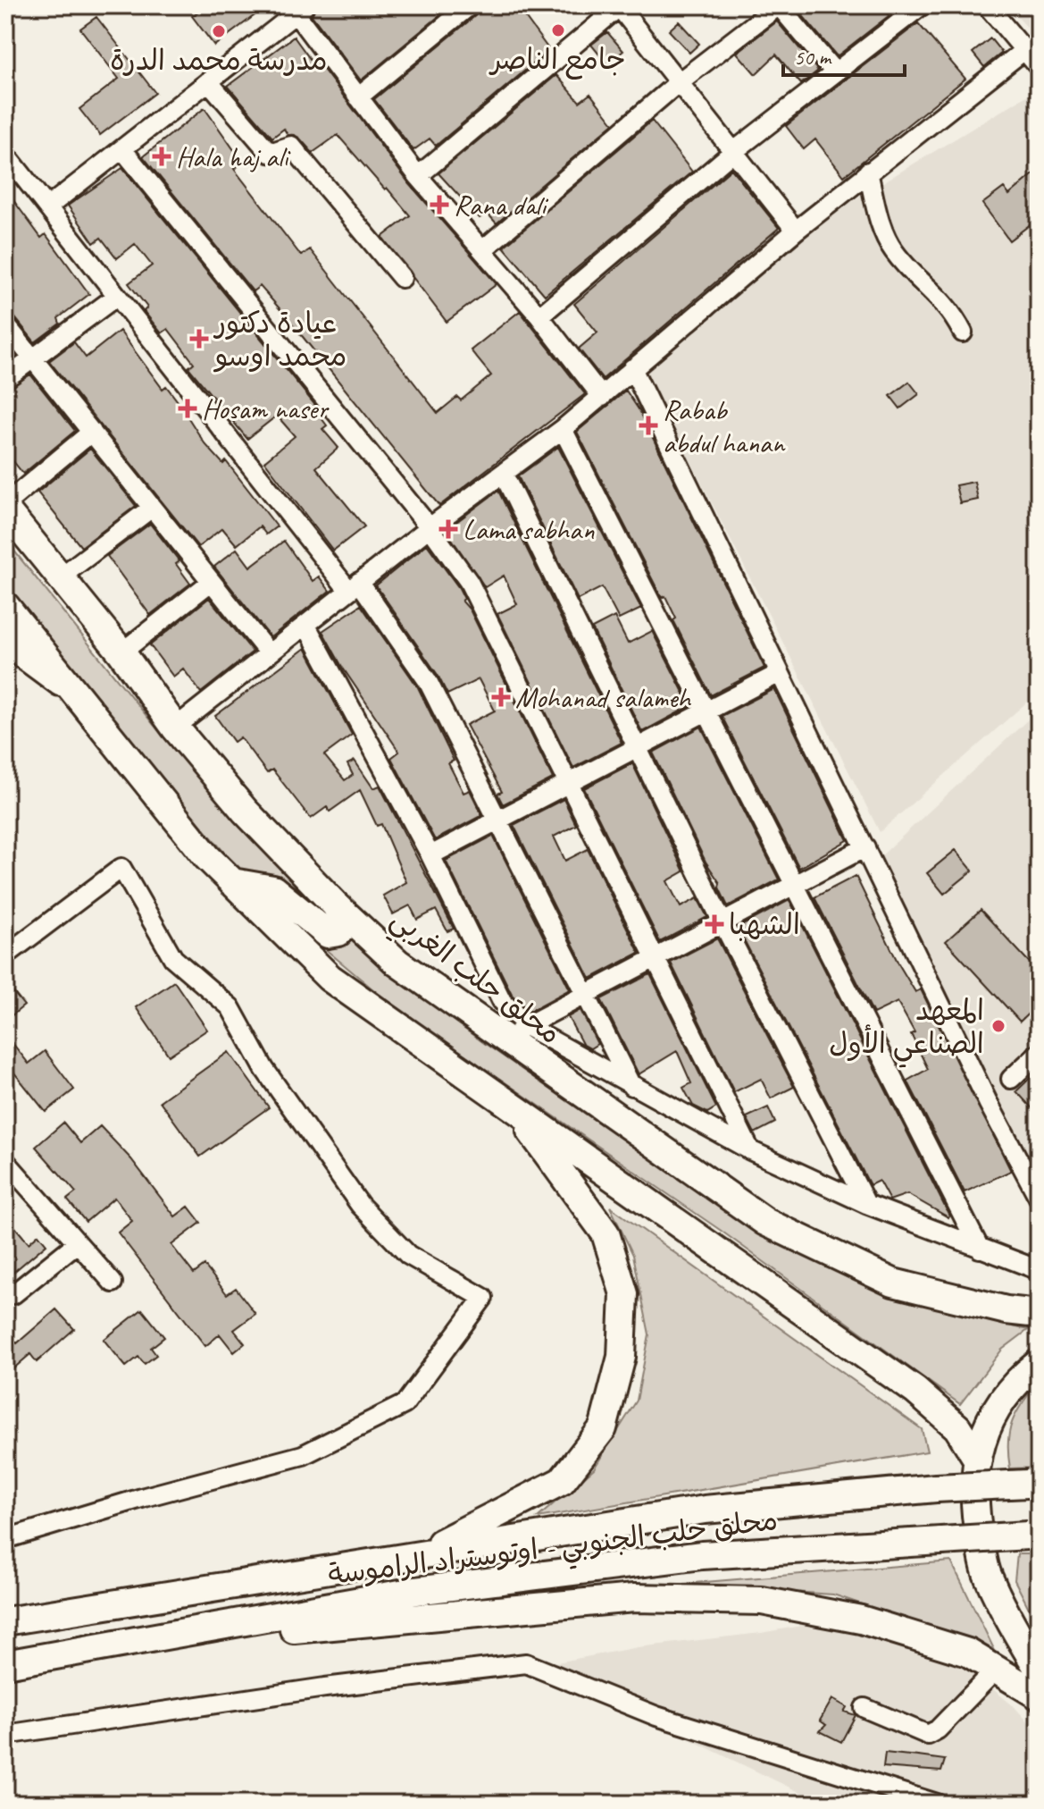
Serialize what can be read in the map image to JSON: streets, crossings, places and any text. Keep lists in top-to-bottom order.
{
  "streets": {
    "highway": ["محلق حلب الغربي", "محلق حلب الجنوبي - اوتوستراد الراموسة"]
  },
  "places": {
    "other": ["جامع الناصر", "مدرسة محمد الدرة", "المعهد الصناعي الأول"],
    "health": [
      "Hala haj ali",
      "Rana dali",
      "عيادة دكتور محمد اوسو",
      "Hosam naser",
      "Rabab abdul hanan",
      "Lama sabhan",
      "Mohanad salameh",
      "الشهبا"
    ]
  },
  "scale_bar": "50 m"
}
